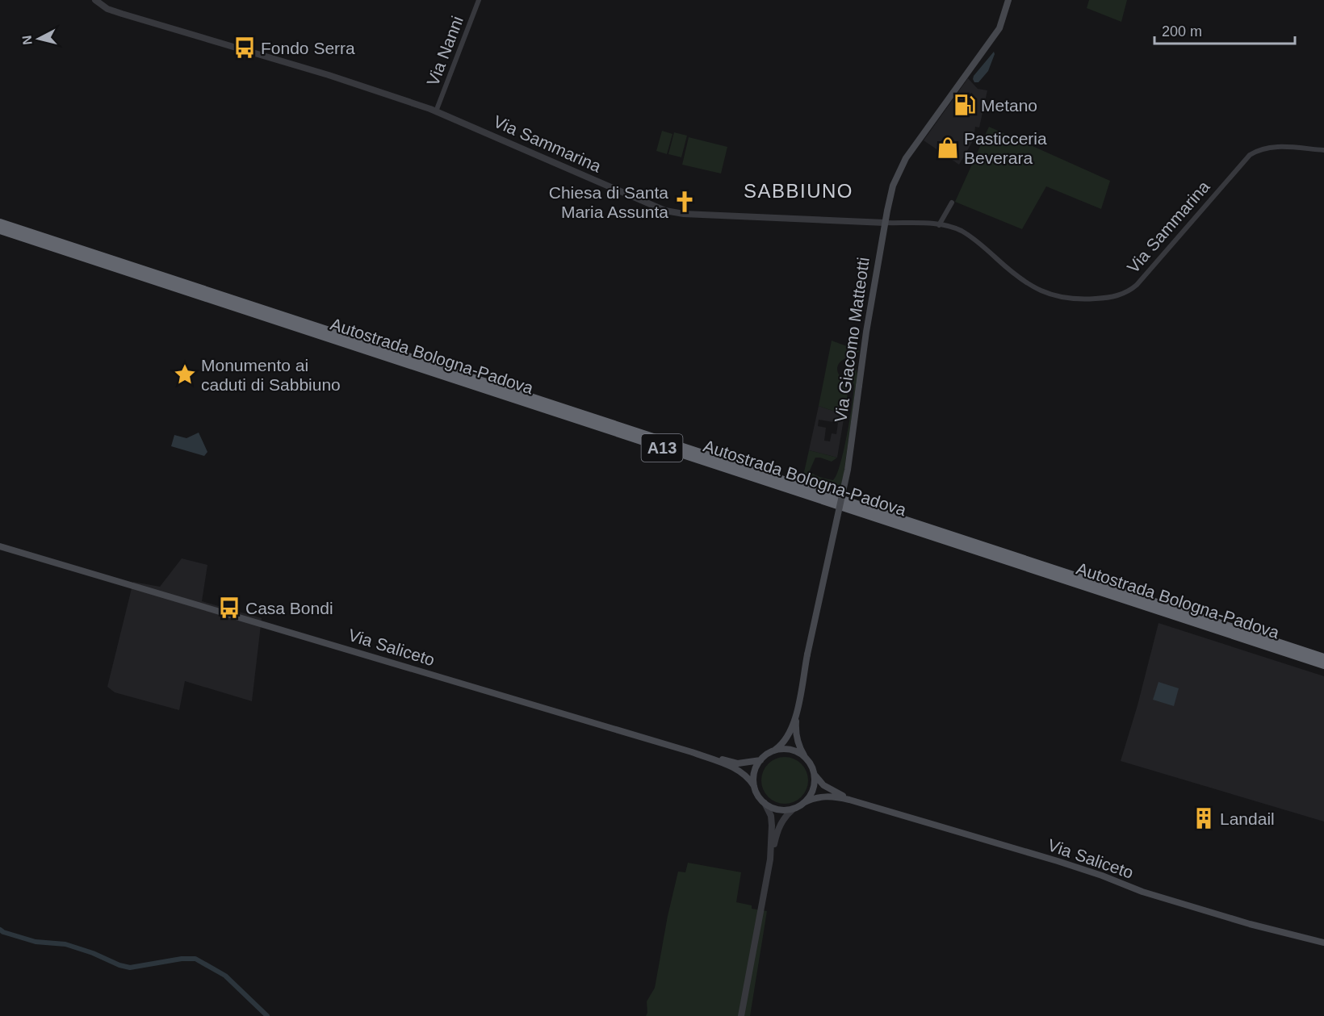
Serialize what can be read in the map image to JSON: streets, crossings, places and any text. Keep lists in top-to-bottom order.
{
  "streets": {
    "highway": ["Autostrada Bologna-Padova", "A13"],
    "main road": ["Via Giacomo Matteotti", "Via Saliceto"],
    "street": ["Via Nanni", "Via Sammarina"]
  },
  "crossings": [
    ["Via Nanni", "Via Sammarina"],
    ["Via Sammarina", "Via Giacomo Matteotti"],
    ["Via Giacomo Matteotti", "Via Saliceto"]
  ],
  "districts": ["SABBIUNO"],
  "places": {
    "bus stop": ["Fondo Serra", "Casa Bondi"],
    "fuel station": ["Metano"],
    "shop": ["Pasticceria Beverara"],
    "church": ["Chiesa di Santa Maria Assunta"],
    "place": ["Monumento ai caduti di Sabbiuno"],
    "building": ["Landail"]
  },
  "scale_bar": "200 m",
  "north": "left"
}
